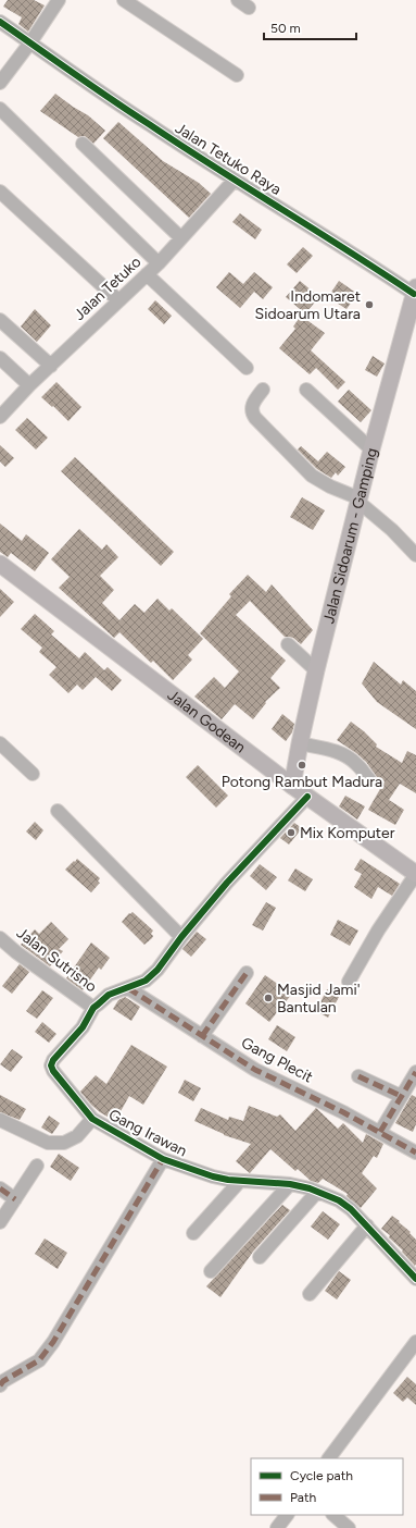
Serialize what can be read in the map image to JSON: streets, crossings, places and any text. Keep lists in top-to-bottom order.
{
  "streets": {
    "main road": ["Jalan Sidoarum - Gamping", "Jalan Godean"],
    "street": [
      "Jalan Tetuko Raya",
      "Jalan Tetuko",
      "Jalan Sutrisno",
      "Gang Plecit",
      "Gang Irawan"
    ]
  },
  "crossings": [
    ["Jalan Tetuko Raya", "Jalan Tetuko"],
    ["Jalan Tetuko Raya", "Jalan Sidoarum - Gamping"],
    ["Jalan Sidoarum - Gamping", "Jalan Godean"]
  ],
  "places": [
    "Indomaret Sidoarum Utara",
    "Potong Rambut Madura",
    "Mix Komputer",
    "Masjid Jami' Bantulan"
  ],
  "legend": ["Cycle path", "Path"],
  "scale_bar": "50 m"
}
